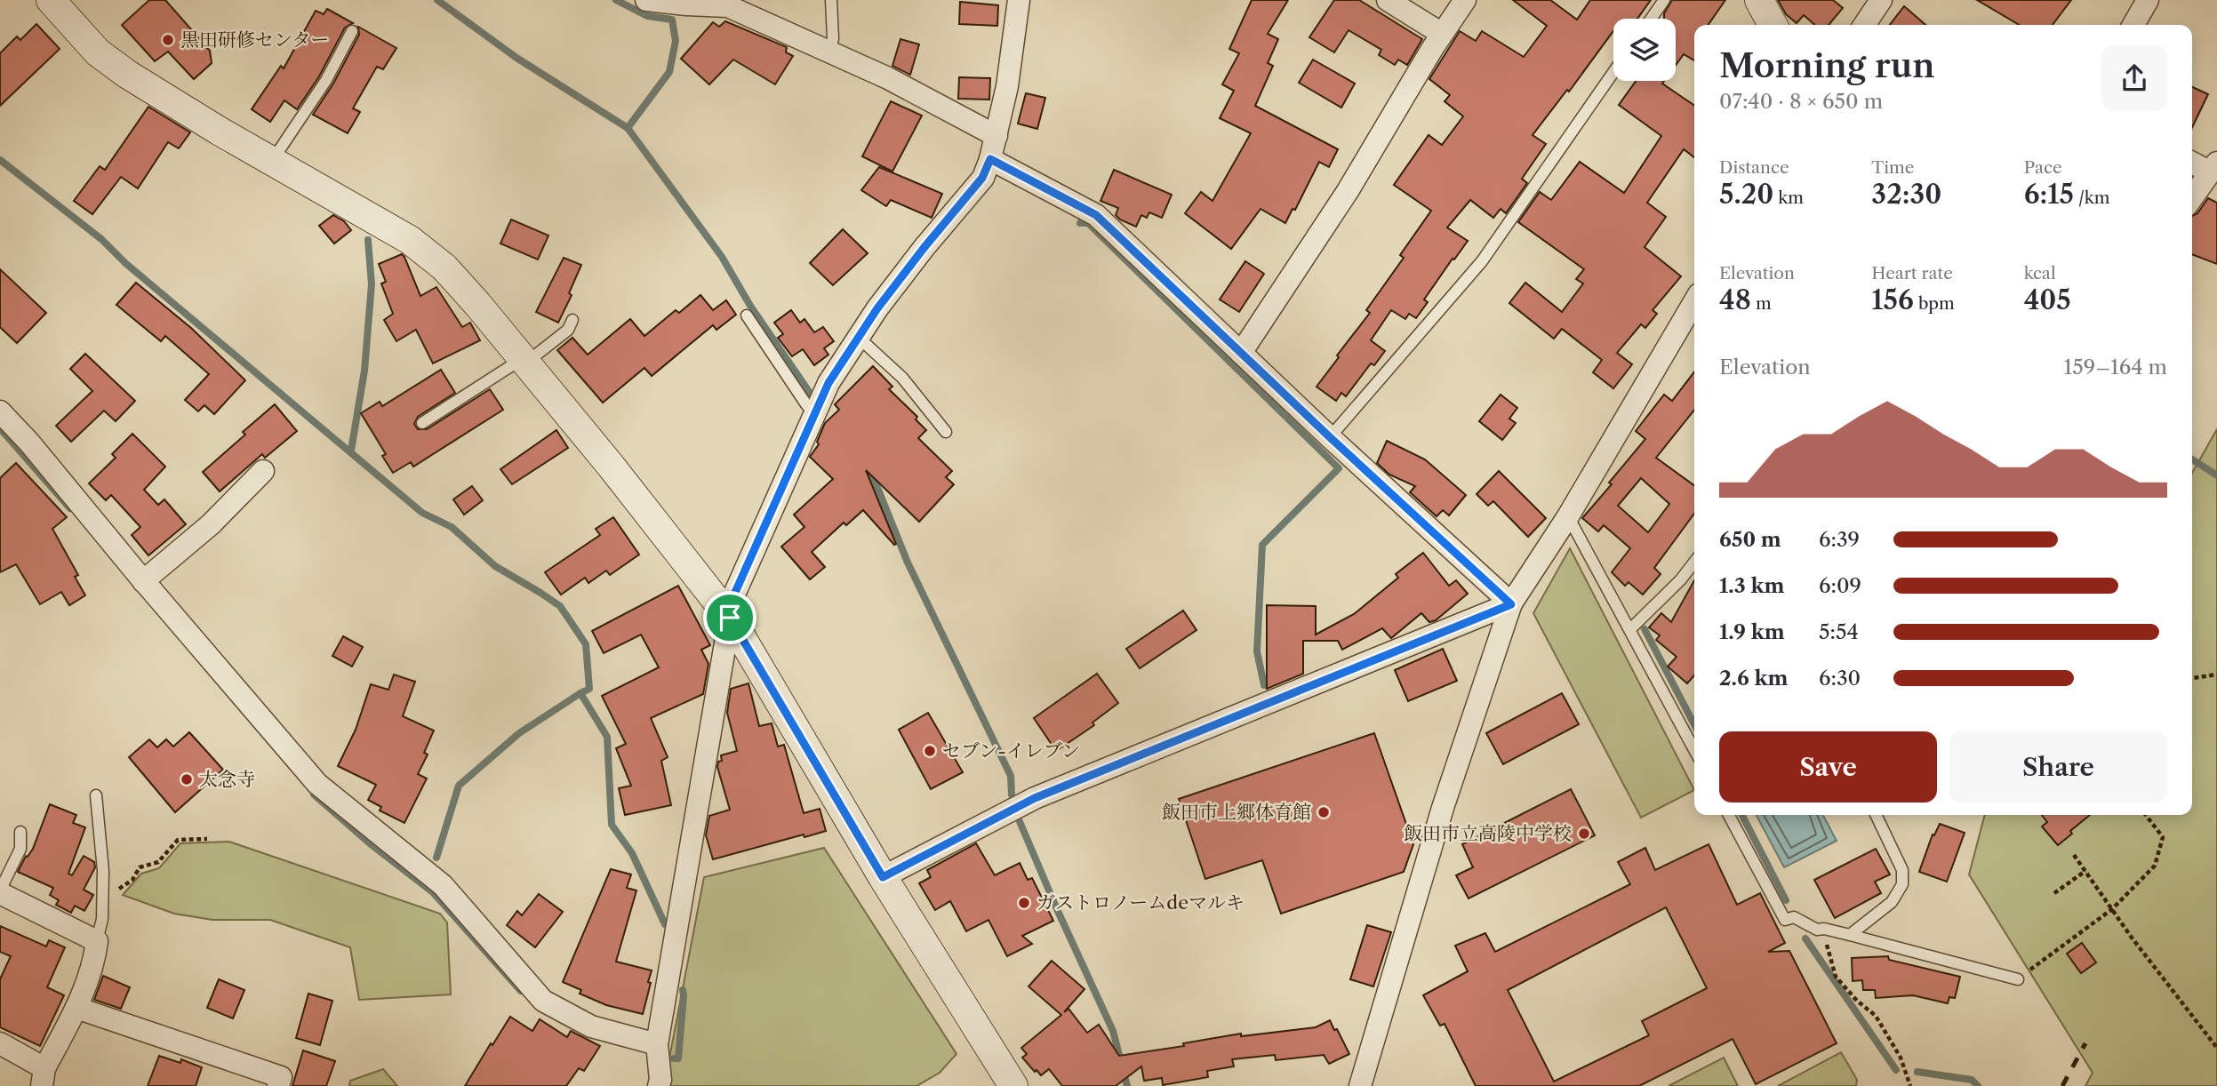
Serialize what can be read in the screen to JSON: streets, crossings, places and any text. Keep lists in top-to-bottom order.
{
  "places": [
    "黒田研修センター",
    "セブン-イレブン",
    "太念寺",
    "飯田市上郷体育館",
    "飯田市立高陵中学校",
    "ガストロノームdeマルキ"
  ],
  "page": {
    "heading": ["Morning run", "07:40 · 8 × 650 m"],
    "stats": [
      ["Distance", "5.20 km"],
      ["Time", "32:30"],
      ["Pace", "6:15 /km"],
      ["Elevation", "48 m"],
      ["Heart rate", "156 bpm"],
      ["kcal", "405"]
    ],
    "chart": ["Elevation", "159–164 m"],
    "list": [
      {
        "name": "650 m",
        "note": "6:39"
      },
      {
        "name": "1.3 km",
        "note": "6:09"
      },
      {
        "name": "1.9 km",
        "note": "5:54"
      },
      {
        "name": "2.6 km",
        "note": "6:30"
      }
    ],
    "buttons": ["Save", "Share"]
  }
}
